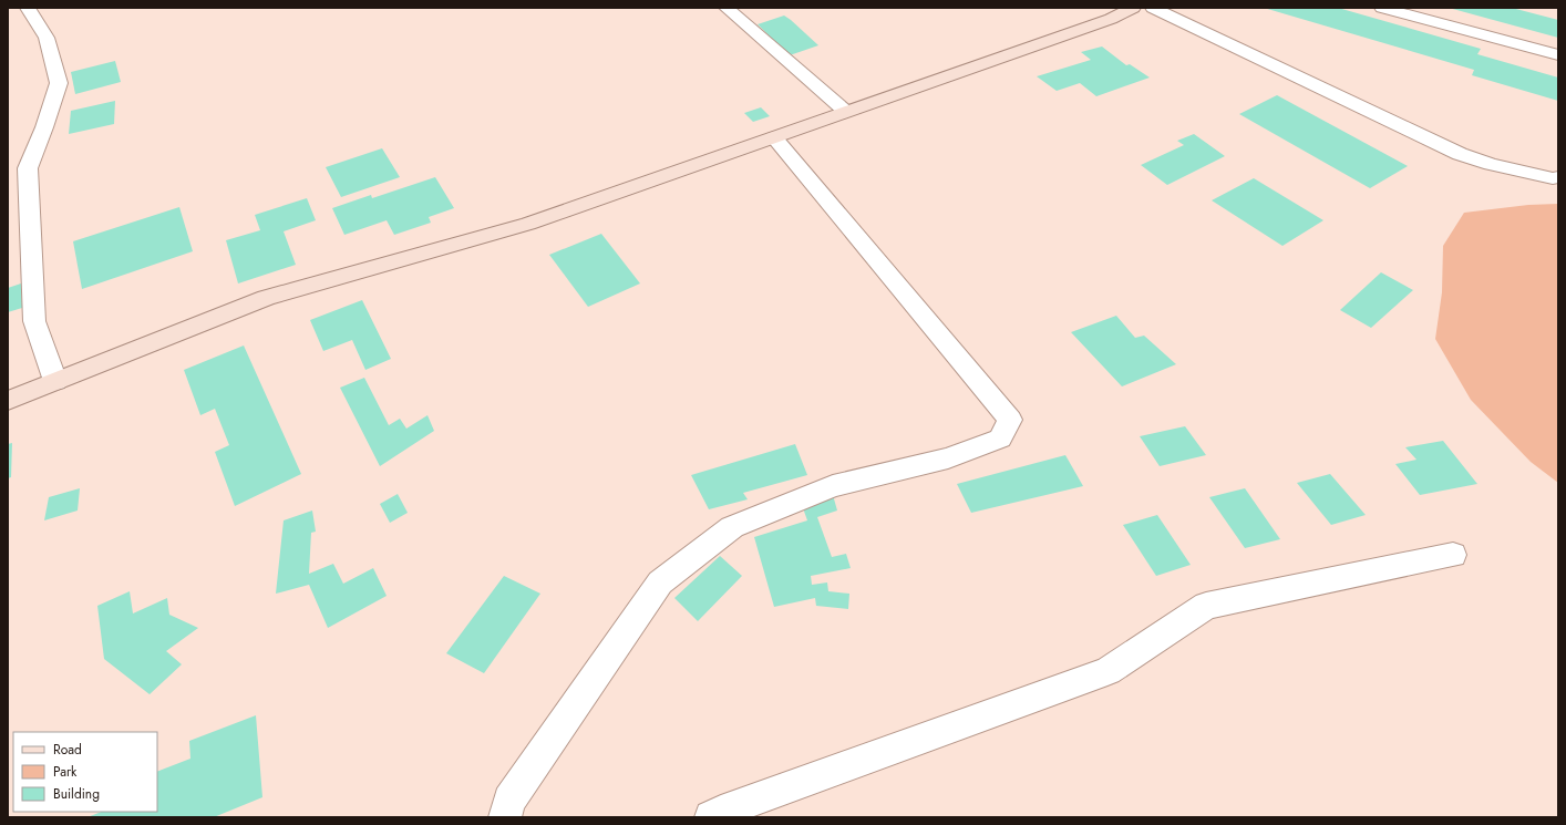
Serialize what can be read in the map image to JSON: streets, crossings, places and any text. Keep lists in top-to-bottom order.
{
  "legend": ["Road", "Park", "Building"]
}
